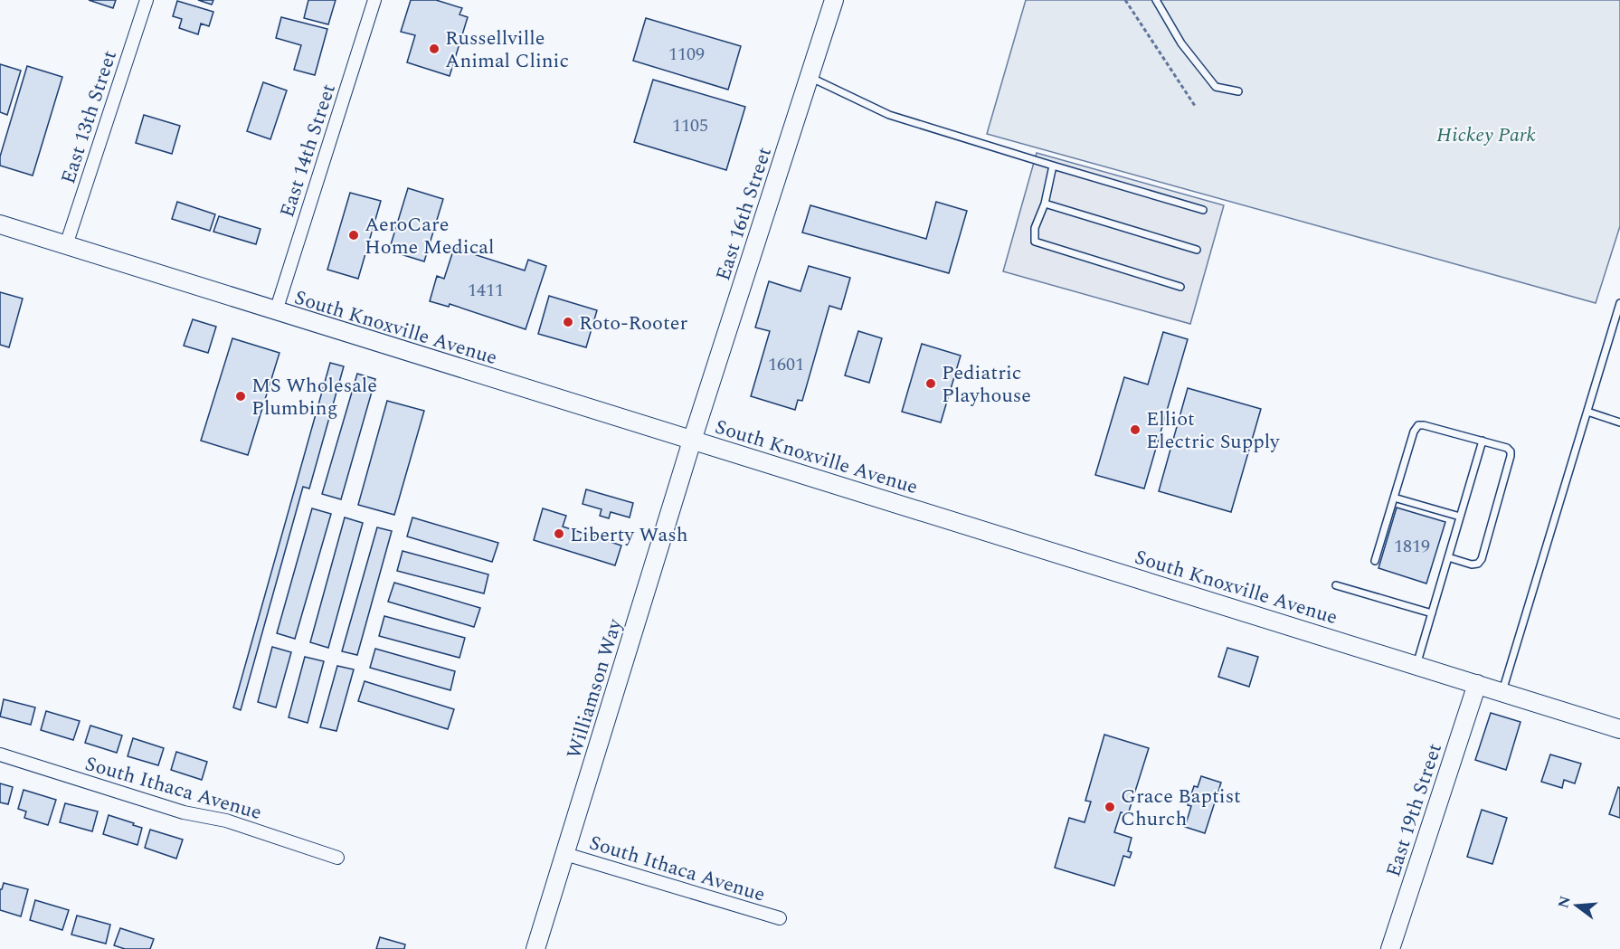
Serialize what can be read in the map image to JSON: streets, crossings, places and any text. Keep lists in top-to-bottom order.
{
  "streets": {
    "main road": [
      "East 16th Street",
      "South Knoxville Avenue",
      "Williamson Way",
      "East 19th Street"
    ],
    "street": ["East 13th Street", "East 14th Street", "South Ithaca Avenue"]
  },
  "crossings": [
    ["East 13th Street", "South Knoxville Avenue"],
    ["East 14th Street", "South Knoxville Avenue"],
    ["East 16th Street", "South Knoxville Avenue"],
    ["East 16th Street", "Williamson Way"],
    ["South Knoxville Avenue", "Williamson Way"],
    ["South Knoxville Avenue", "East 19th Street"],
    ["Williamson Way", "South Ithaca Avenue"]
  ],
  "parks": ["Hickey Park"],
  "places": [
    "Russellville Animal Clinic",
    "AeroCare Home Medical",
    "Roto-Rooter",
    "Pediatric Playhouse",
    "MS Wholesale Plumbing",
    "Elliot Electric Supply",
    "Liberty Wash",
    "Grace Baptist Church"
  ],
  "house_numbers": [
    "1109",
    "1105",
    "1411",
    "1601",
    "1819"
  ],
  "north": "left"
}
